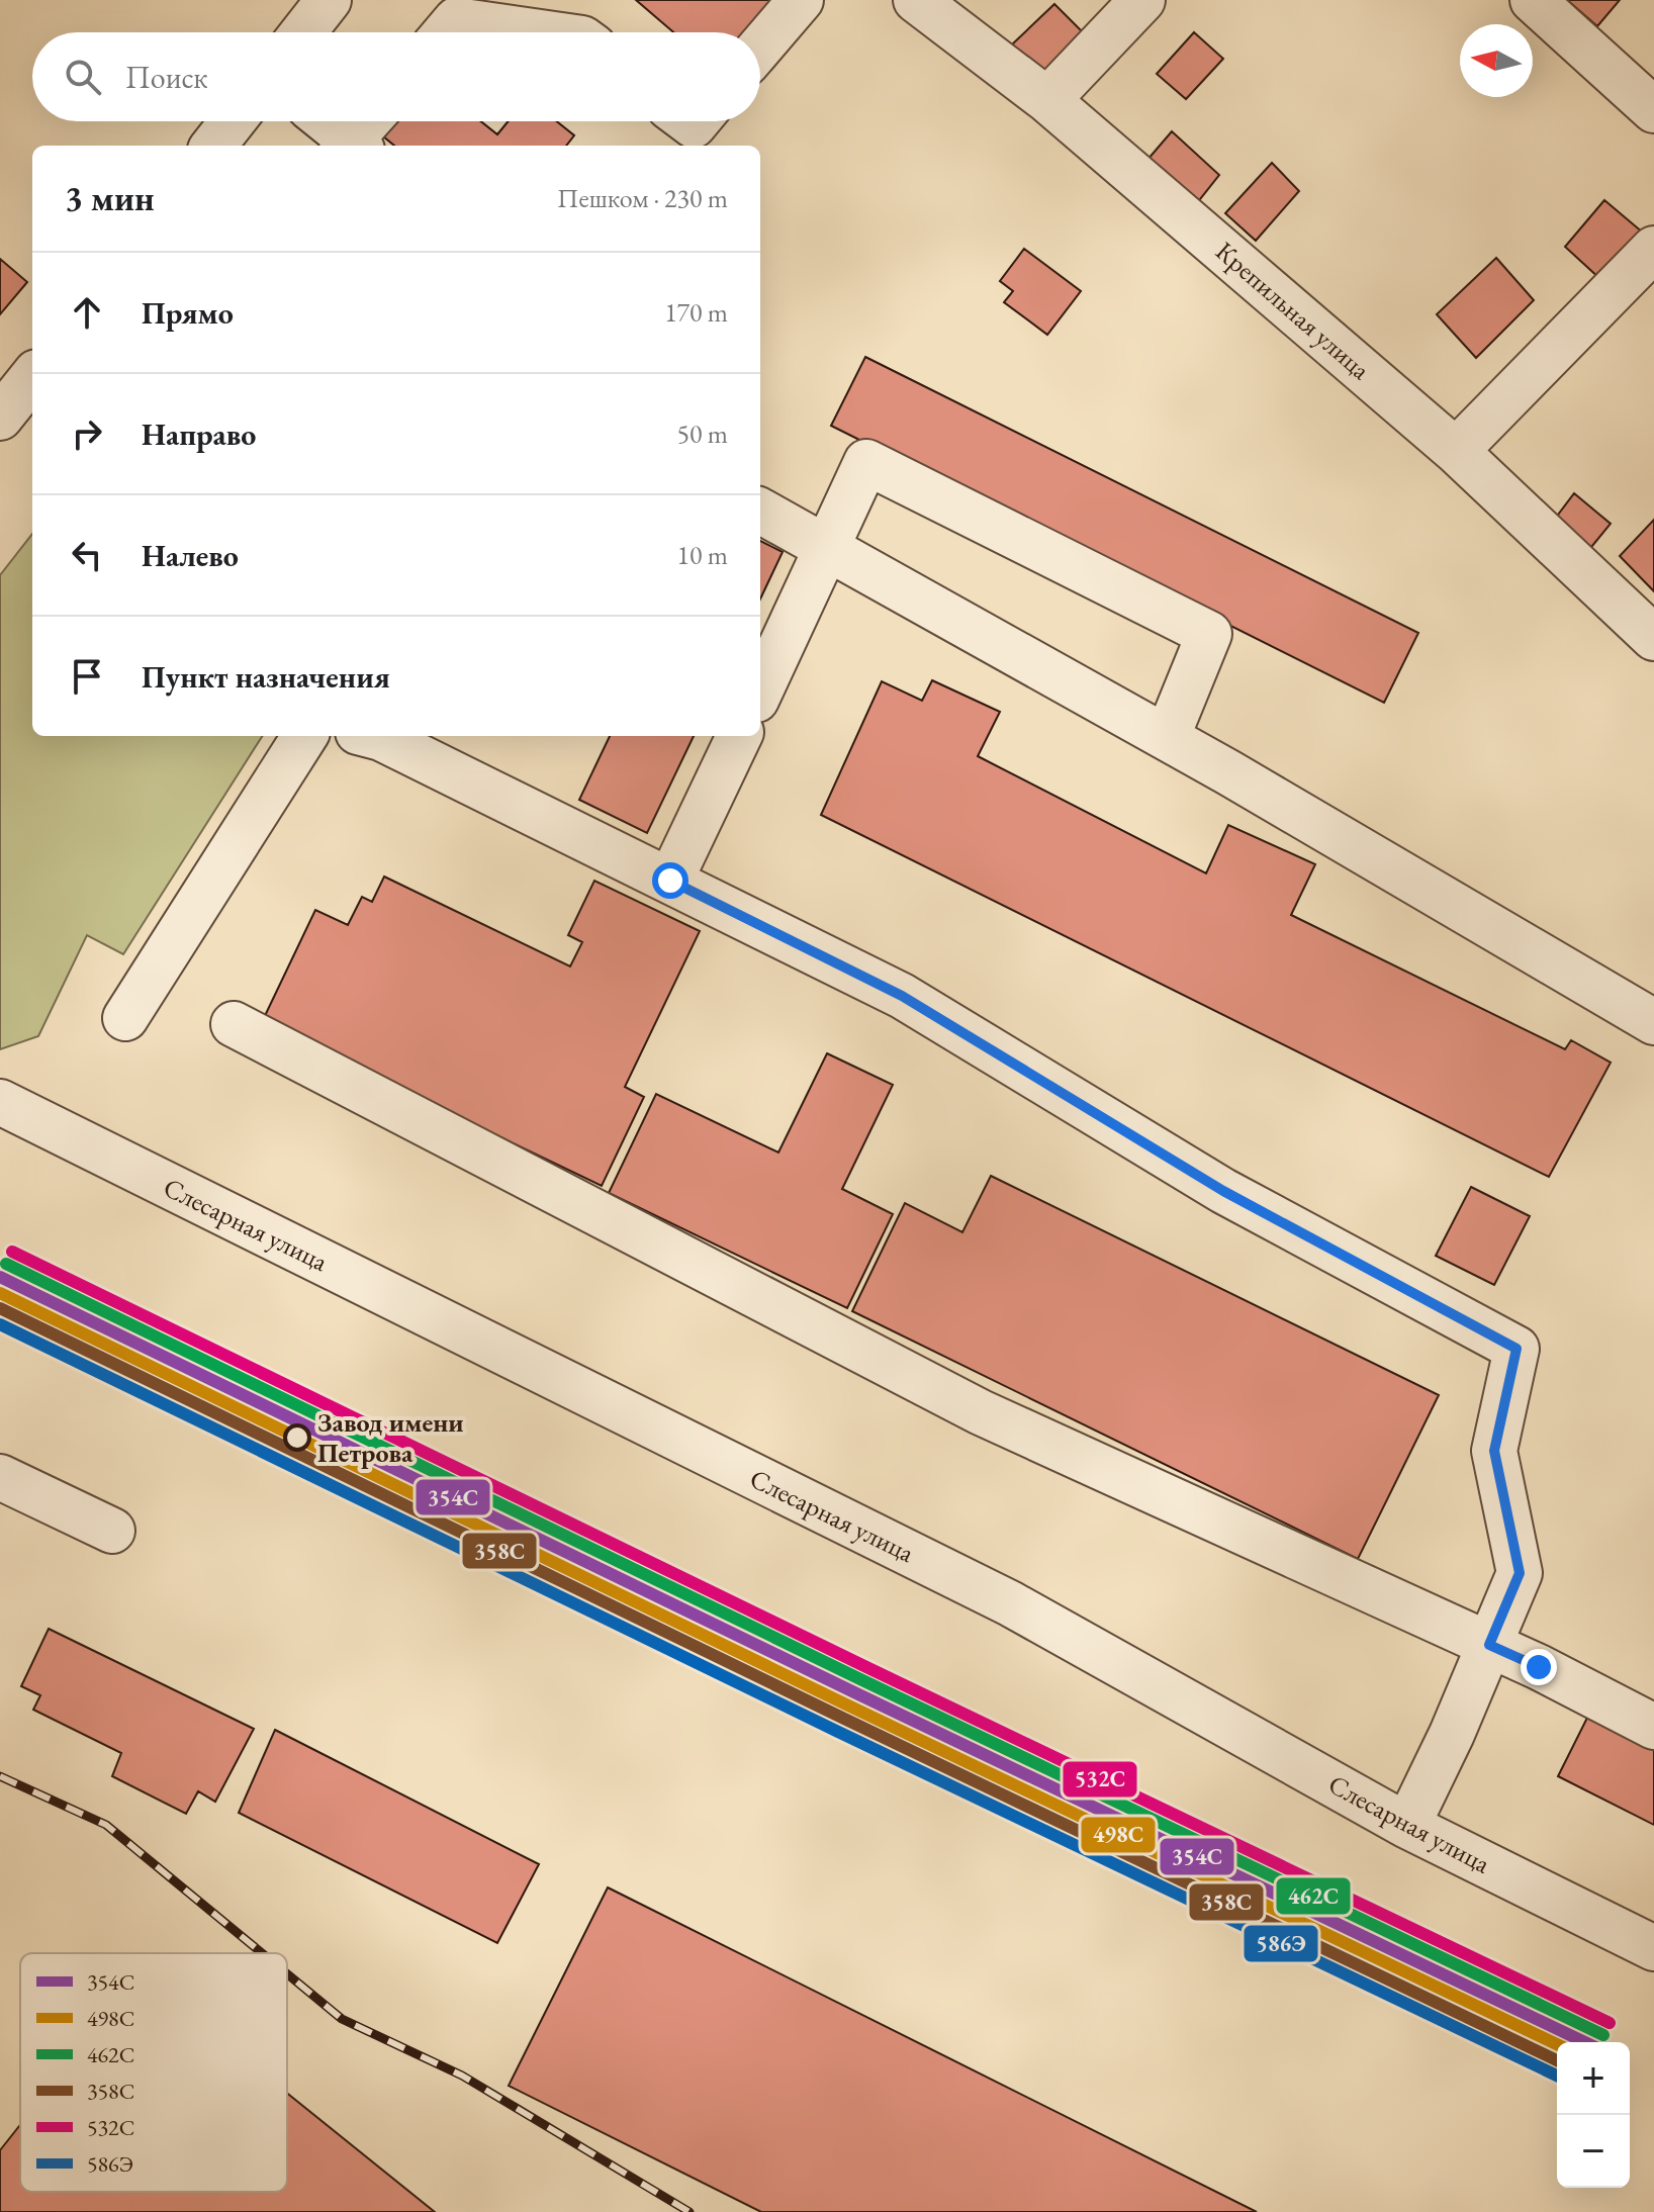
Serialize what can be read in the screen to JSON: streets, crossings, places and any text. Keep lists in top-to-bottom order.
{
  "streets": {
    "street": ["Крепильная улица", "Слесарная улица"]
  },
  "places": ["Завод имени Петрова"],
  "lines": [
    "transit line 532С",
    "transit line 462С",
    "transit line 354С",
    "transit line 498С",
    "transit line 358С",
    "transit line 586Э"
  ],
  "legend": [
    "354С",
    "498С",
    "462С",
    "358С",
    "532С",
    "586Э"
  ],
  "north": "left",
  "page": {
    "search": "Поиск",
    "heading": ["3 мин", "Пешком · 230 m"],
    "list": [
      ["Прямо", "170 m"],
      ["Направо", "50 m"],
      ["Налево", "10 m"],
      "Пункт назначения"
    ],
    "map_buttons": ["+", "−"]
  }
}
